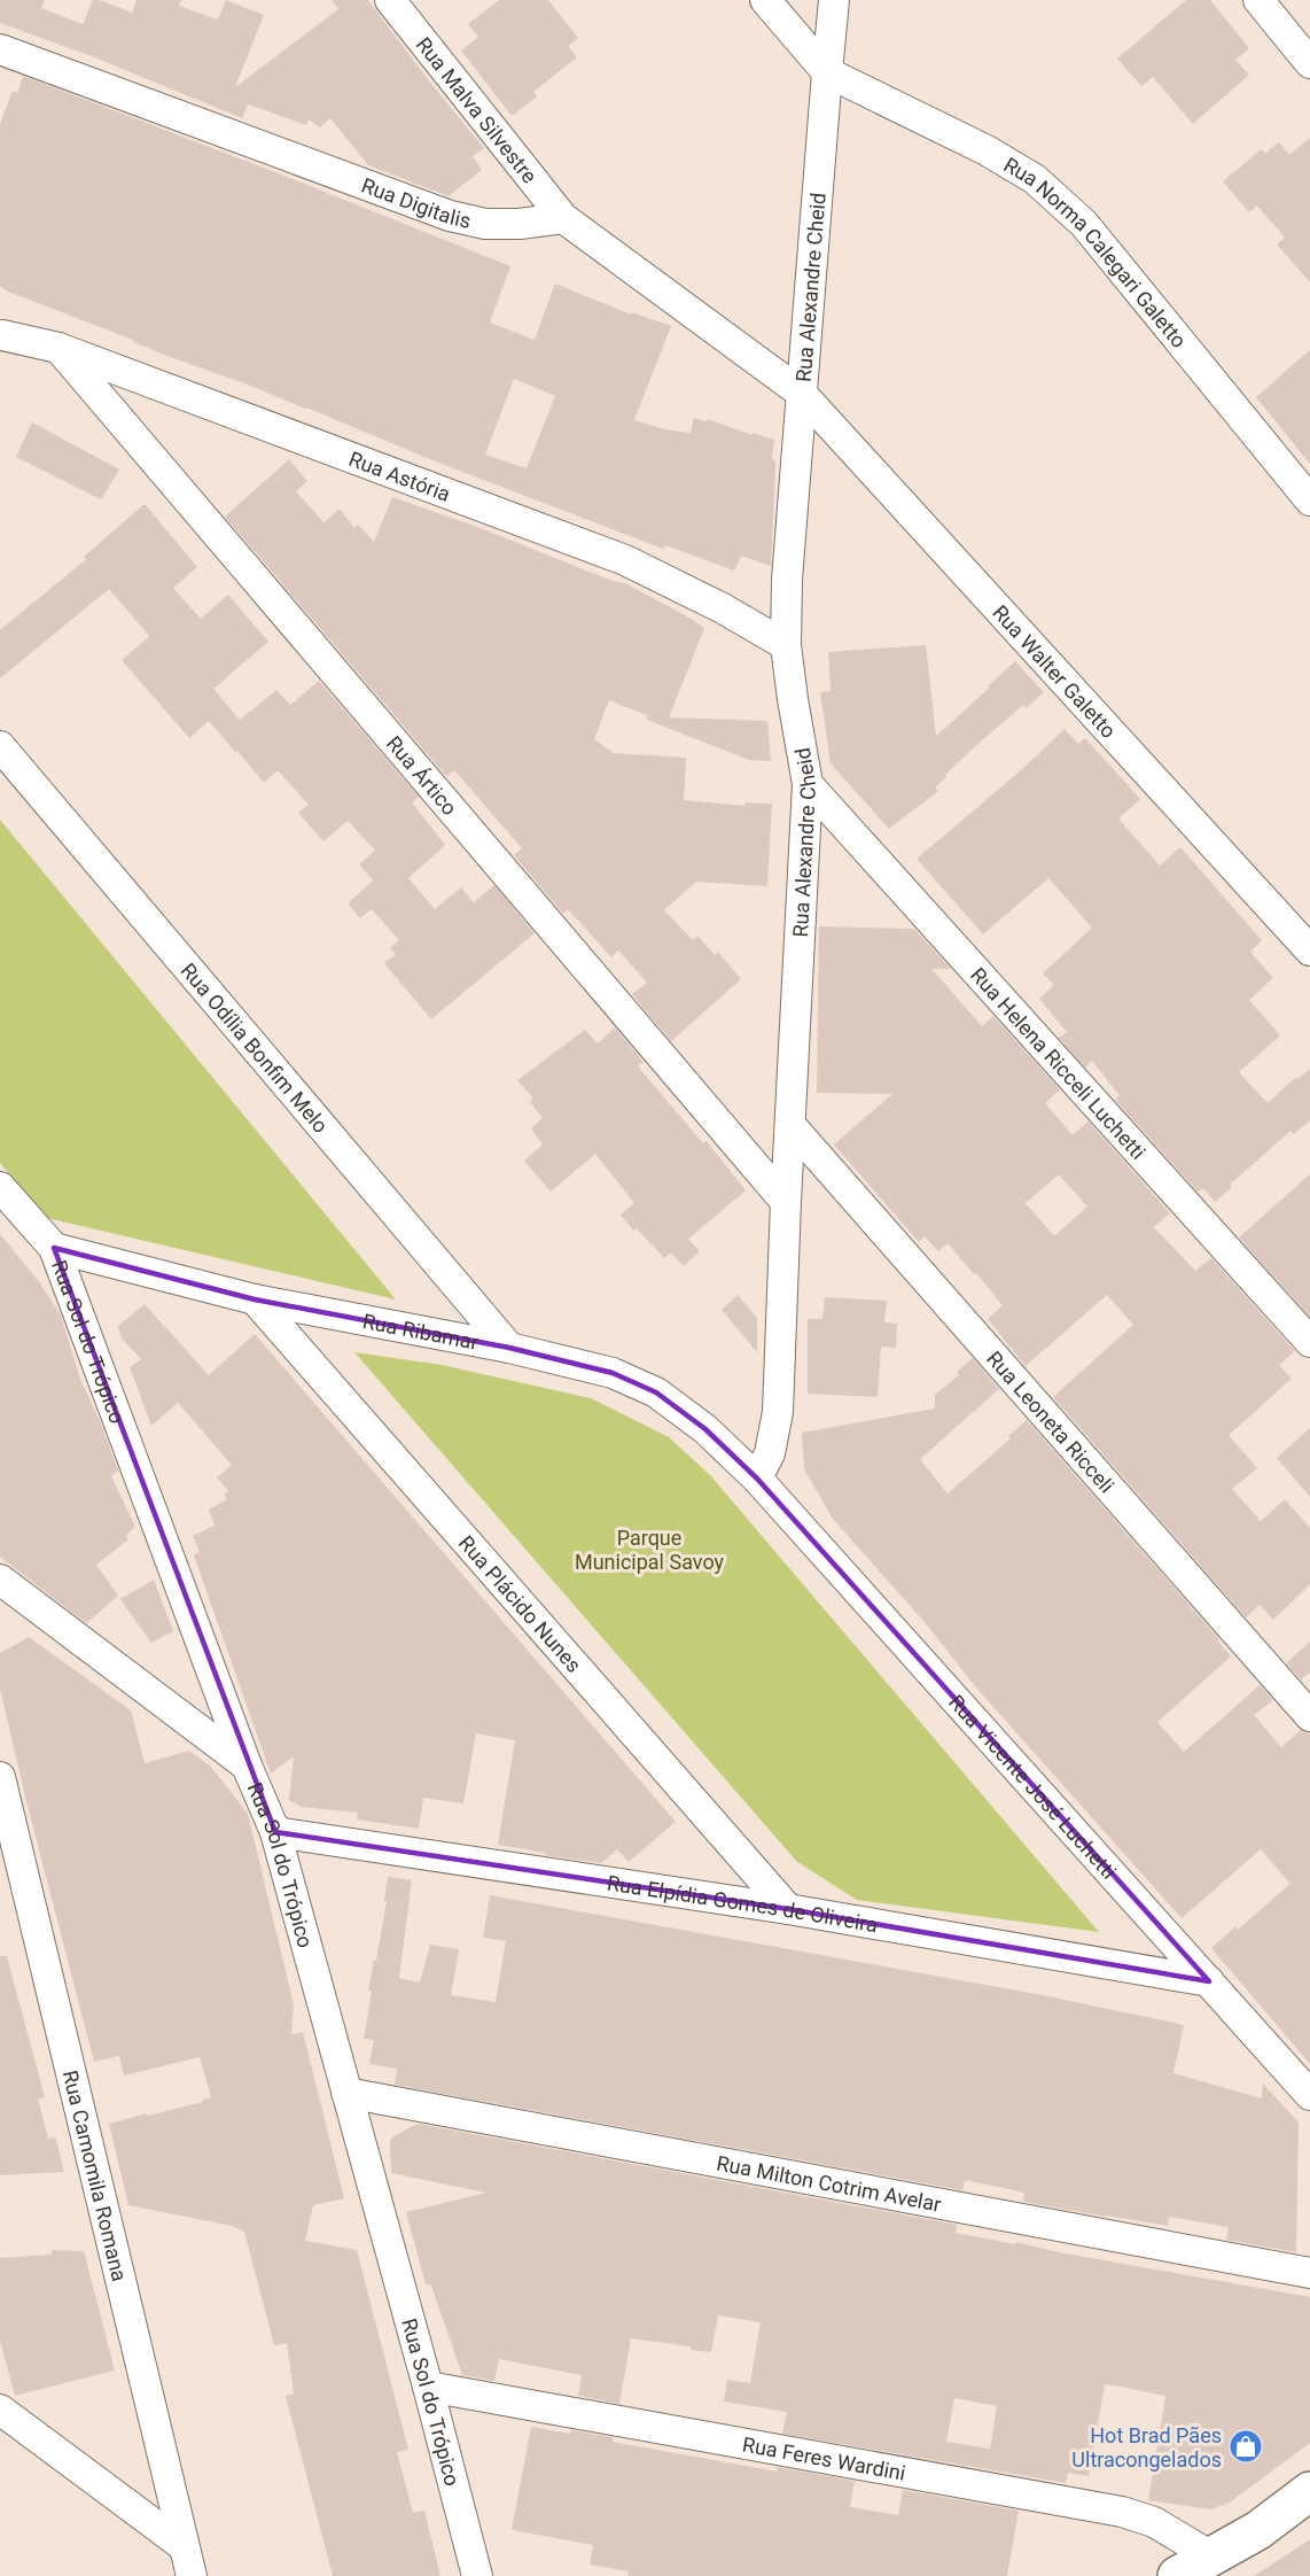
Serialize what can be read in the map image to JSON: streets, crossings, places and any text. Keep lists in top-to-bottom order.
{
  "streets": {
    "street": [
      "Rua Malva Silvestre",
      "Rua Digitalis",
      "Rua Norma Calegari Galetto",
      "Rua Alexandre Cheid",
      "Rua Astória",
      "Rua Walter Galetto",
      "Rua Ártico",
      "Rua Odília Bonfim Melo",
      "Rua Helena Ricceli Luchetti",
      "Rua Ribamar",
      "Rua Sol do Trópico",
      "Rua Leoneta Ricceli",
      "Rua Plácido Nunes",
      "Rua Vicente José Luchetti",
      "Rua Elpídia Gomes de Oliveira",
      "Rua Camomila Romana",
      "Rua Milton Cotrim Avelar",
      "Rua Feres Wardini"
    ]
  },
  "crossings": [
    ["Rua Malva Silvestre", "Rua Digitalis"],
    ["Rua Norma Calegari Galetto", "Rua Alexandre Cheid"],
    ["Rua Alexandre Cheid", "Rua Astória"],
    ["Rua Alexandre Cheid", "Rua Walter Galetto"],
    ["Rua Alexandre Cheid", "Rua Ártico"],
    ["Rua Alexandre Cheid", "Rua Helena Ricceli Luchetti"],
    ["Rua Alexandre Cheid", "Rua Ribamar"],
    ["Rua Alexandre Cheid", "Rua Leoneta Ricceli"],
    ["Rua Alexandre Cheid", "Rua Vicente José Luchetti"],
    ["Rua Astória", "Rua Ártico"],
    ["Rua Odília Bonfim Melo", "Rua Ribamar"],
    ["Rua Ribamar", "Rua Sol do Trópico"],
    ["Rua Ribamar", "Rua Plácido Nunes"],
    ["Rua Ribamar", "Rua Vicente José Luchetti"],
    ["Rua Sol do Trópico", "Rua Elpídia Gomes de Oliveira"],
    ["Rua Sol do Trópico", "Rua Milton Cotrim Avelar"],
    ["Rua Sol do Trópico", "Rua Feres Wardini"],
    ["Rua Plácido Nunes", "Rua Elpídia Gomes de Oliveira"],
    ["Rua Vicente José Luchetti", "Rua Elpídia Gomes de Oliveira"]
  ],
  "parks": ["Parque Municipal Savoy"],
  "places": {
    "shop": ["Hot Brad Pães Ultracongelados"]
  }
}
